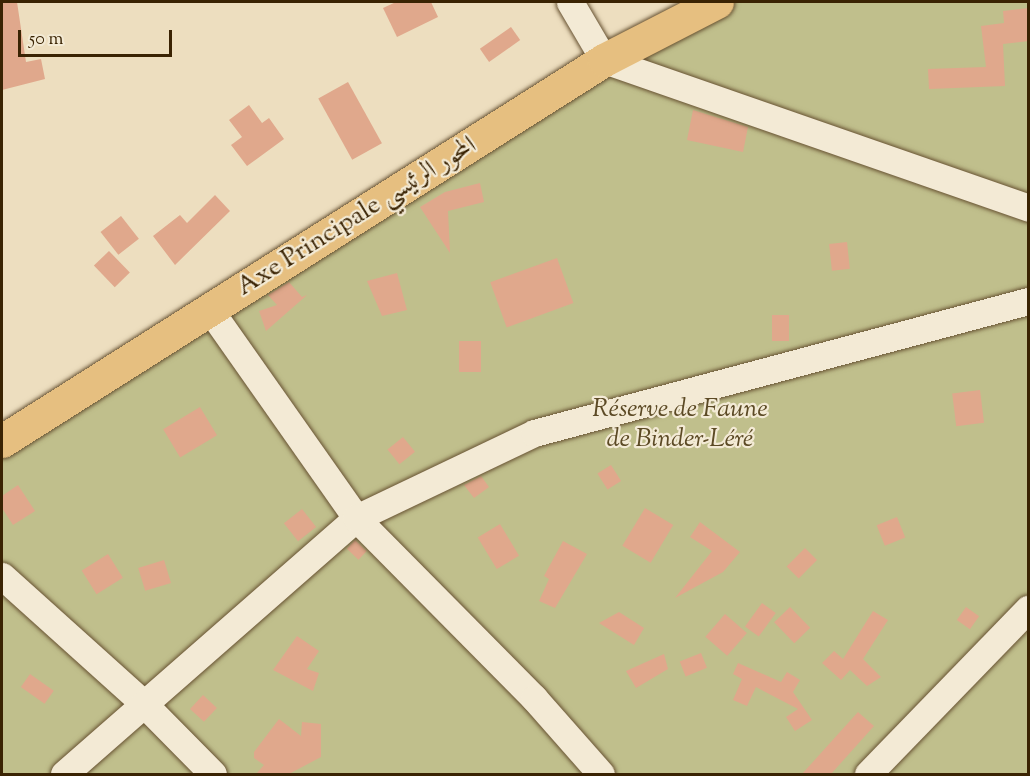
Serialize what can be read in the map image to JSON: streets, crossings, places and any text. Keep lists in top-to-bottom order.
{
  "streets": {
    "main road": ["Axe Principale المحور الرئيسي"]
  },
  "parks": ["Réserve de Faune de Binder-Léré"],
  "scale_bar": "50 m"
}
